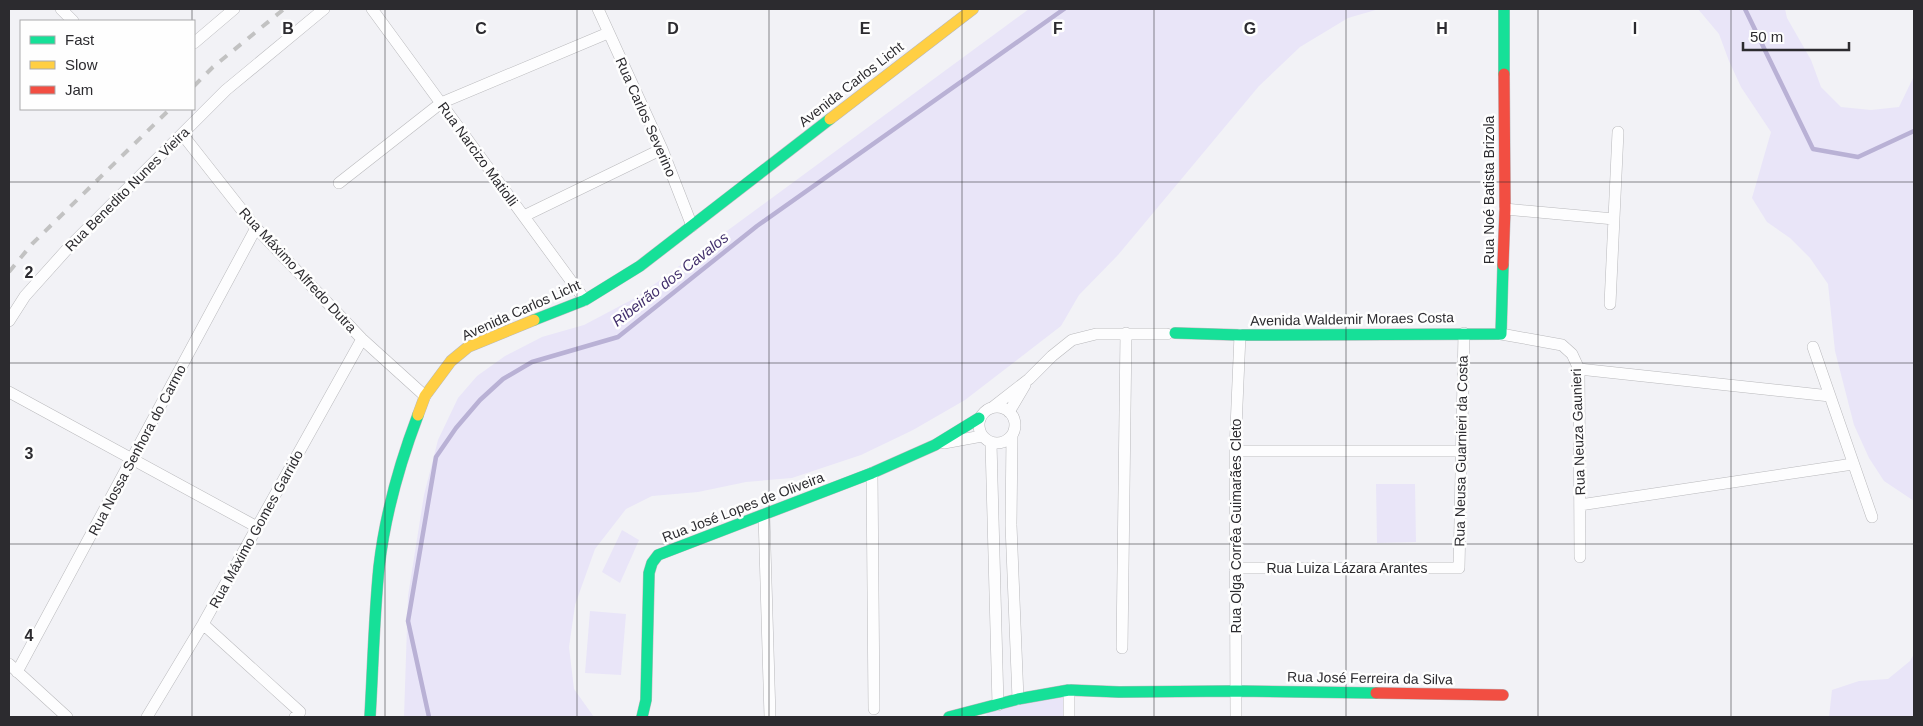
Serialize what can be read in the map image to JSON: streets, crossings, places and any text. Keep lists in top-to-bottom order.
{
  "streets": {
    "street": [
      "Avenida Carlos Licht",
      "Rua Carlos Severino",
      "Rua Narcizo Matiolli",
      "Rua Benedito Nunes Vieira",
      "Rua Noé Batista Brizola",
      "Rua Máximo Alfredo Dutra",
      "Avenida Waldemir Moraes Costa",
      "Rua Neuza Gaunieri",
      "Rua Nossa Senhora do Carmo",
      "Rua Neusa Guarnieri da Costa",
      "Rua José Lopes de Oliveira",
      "Rua Olga Corrêa Guimarães Cleto",
      "Rua Máximo Gomes Garrido",
      "Rua Luiza Lázara Arantes",
      "Rua José Ferreira da Silva"
    ]
  },
  "crossings": [
    ["Avenida Carlos Licht", "Rua Carlos Severino"],
    ["Avenida Carlos Licht", "Rua Narcizo Matiolli"],
    ["Avenida Carlos Licht", "Rua Máximo Alfredo Dutra"],
    ["Rua Benedito Nunes Vieira", "Rua Máximo Alfredo Dutra"],
    ["Rua Noé Batista Brizola", "Rua Neuza Gaunieri"],
    ["Rua Máximo Alfredo Dutra", "Rua Nossa Senhora do Carmo"],
    ["Rua Máximo Alfredo Dutra", "Rua Máximo Gomes Garrido"],
    ["Avenida Waldemir Moraes Costa", "Rua Neusa Guarnieri da Costa"],
    ["Avenida Waldemir Moraes Costa", "Rua Olga Corrêa Guimarães Cleto"],
    ["Rua Neusa Guarnieri da Costa", "Rua Luiza Lázara Arantes"],
    ["Rua Olga Corrêa Guimarães Cleto", "Rua Luiza Lázara Arantes"],
    ["Rua Olga Corrêa Guimarães Cleto", "Rua José Ferreira da Silva"]
  ],
  "water": ["Ribeirão dos Cavalos"],
  "legend": ["Fast", "Slow", "Jam"],
  "scale_bar": "50 m",
  "grid": {
    "columns": [
      "B",
      "C",
      "D",
      "E",
      "F",
      "G",
      "H",
      "I"
    ],
    "rows": ["2", "3", "4"]
  }
}
